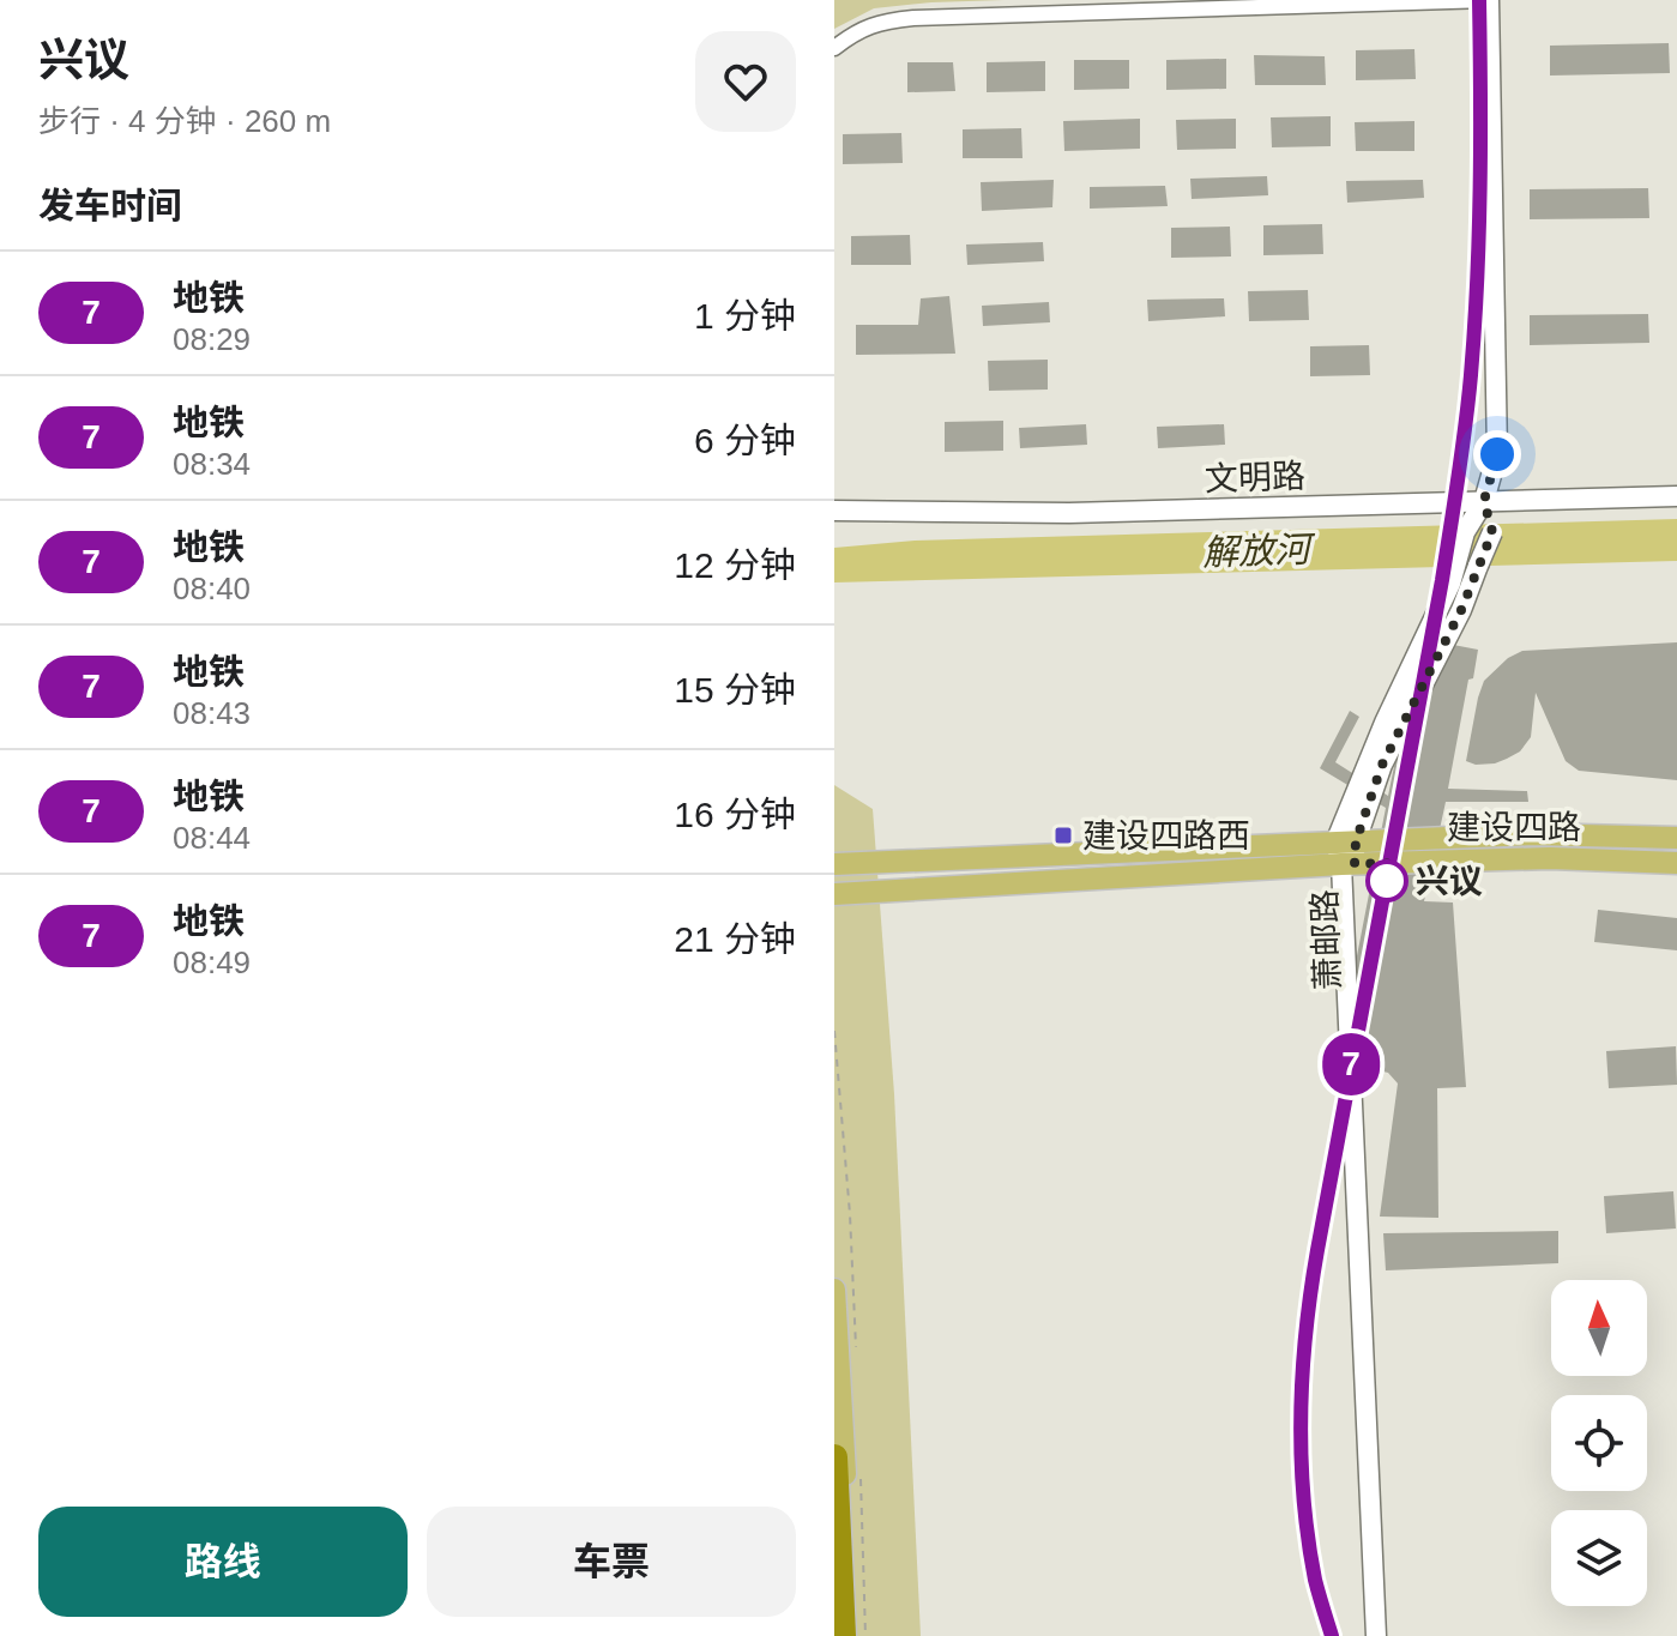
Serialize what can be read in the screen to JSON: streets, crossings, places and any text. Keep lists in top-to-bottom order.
{
  "streets": {
    "main road": ["建设四路"],
    "street": ["文明路", "萧邮路"]
  },
  "crossings": [
    ["文明路", "萧邮路"],
    ["建设四路", "萧邮路"]
  ],
  "water": ["解放河"],
  "places": {
    "transit": ["建设四路西"],
    "other": ["兴议"]
  },
  "lines": ["metro line 7"],
  "north": "top",
  "page": {
    "heading": [
      ["兴议", "步行 · 4 分钟 · 260 m"],
      "发车时间"
    ],
    "on_map": "7",
    "list": [
      {
        "mark": "7",
        "name": "地铁",
        "note": "08:29",
        "value": "1 分钟"
      },
      {
        "mark": "7",
        "name": "地铁",
        "note": "08:34",
        "value": "6 分钟"
      },
      {
        "mark": "7",
        "name": "地铁",
        "note": "08:40",
        "value": "12 分钟"
      },
      {
        "mark": "7",
        "name": "地铁",
        "note": "08:43",
        "value": "15 分钟"
      },
      {
        "mark": "7",
        "name": "地铁",
        "note": "08:44",
        "value": "16 分钟"
      },
      {
        "mark": "7",
        "name": "地铁",
        "note": "08:49",
        "value": "21 分钟"
      }
    ],
    "buttons": ["路线", "车票"]
  }
}
